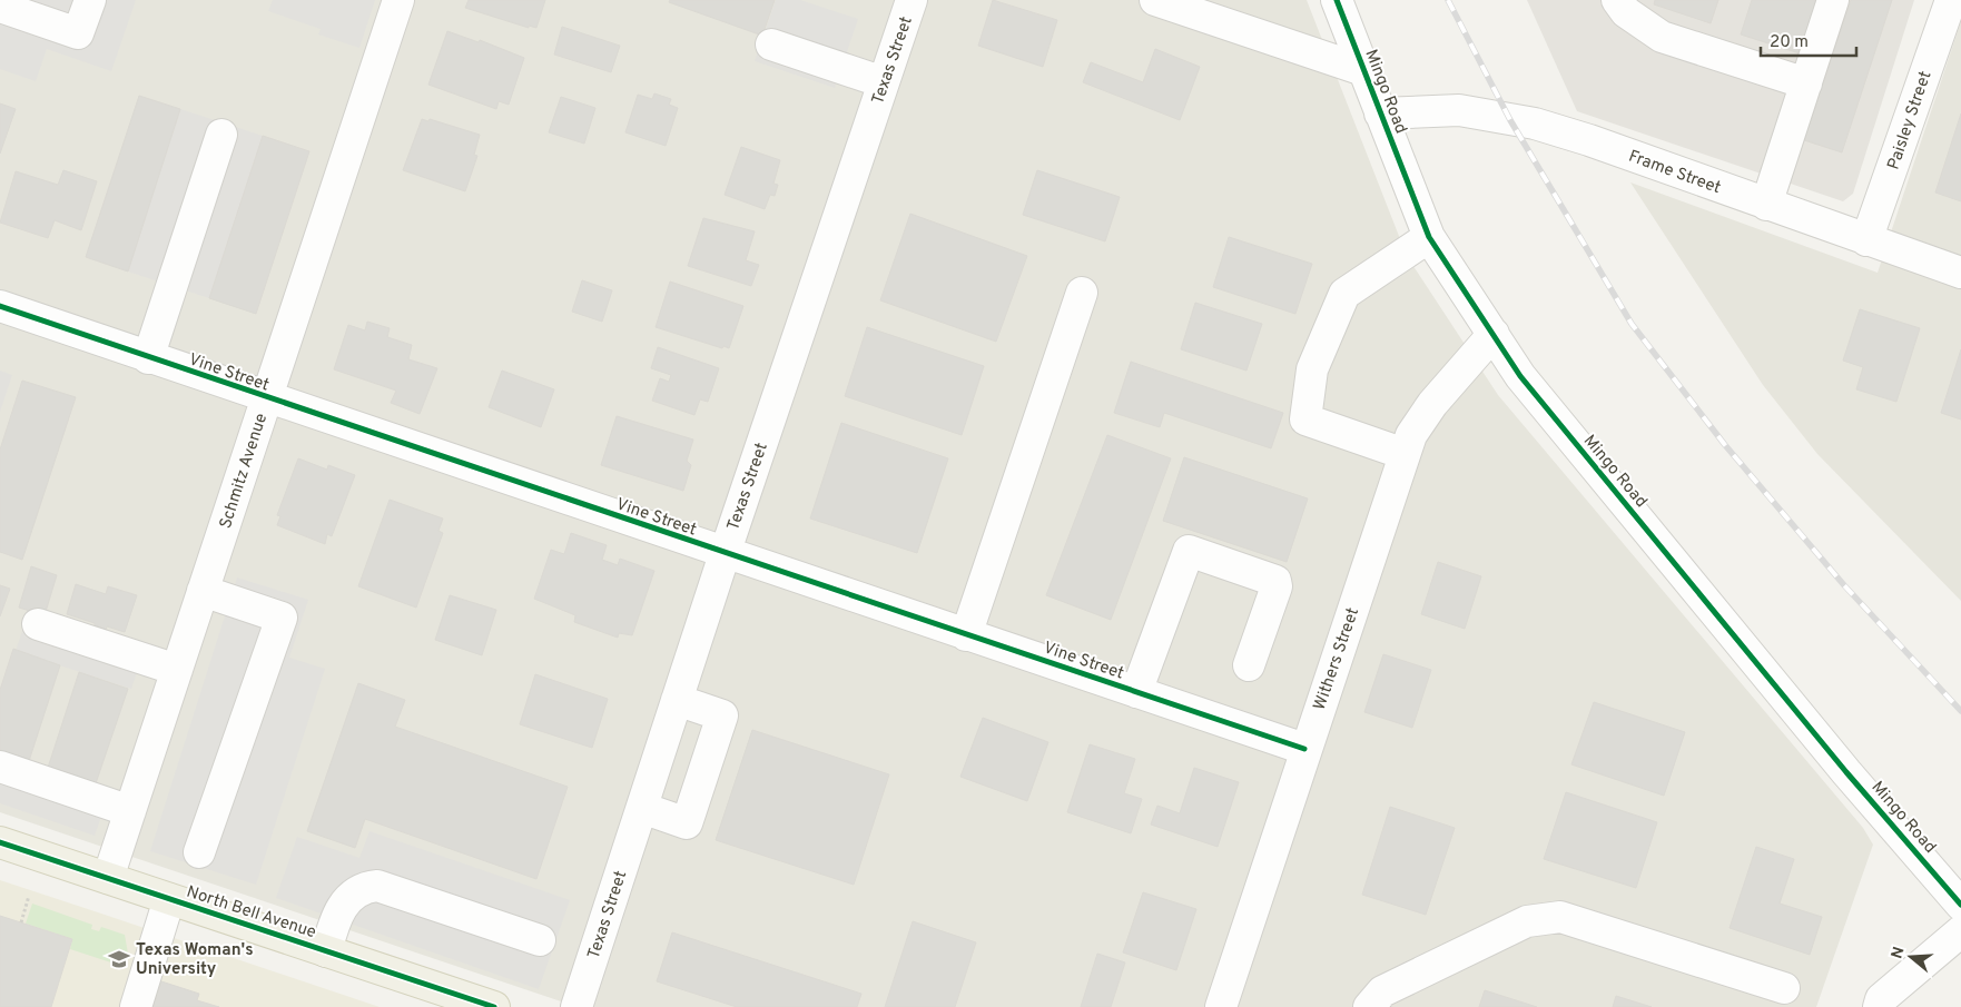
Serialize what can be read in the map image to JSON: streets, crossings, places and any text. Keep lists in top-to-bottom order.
{
  "streets": {
    "main road": ["North Bell Avenue"],
    "street": [
      "Texas Street",
      "Mingo Road",
      "Paisley Street",
      "Frame Street",
      "Vine Street",
      "Schmitz Avenue",
      "Withers Street"
    ]
  },
  "crossings": [
    ["Texas Street", "Vine Street"],
    ["Mingo Road", "Frame Street"],
    ["Mingo Road", "Withers Street"],
    ["Paisley Street", "Frame Street"],
    ["Vine Street", "Schmitz Avenue"],
    ["Vine Street", "Withers Street"],
    ["Schmitz Avenue", "North Bell Avenue"]
  ],
  "places": {
    "school or university": ["Texas Woman's University"]
  },
  "scale_bar": "20 m",
  "north": "left"
}
